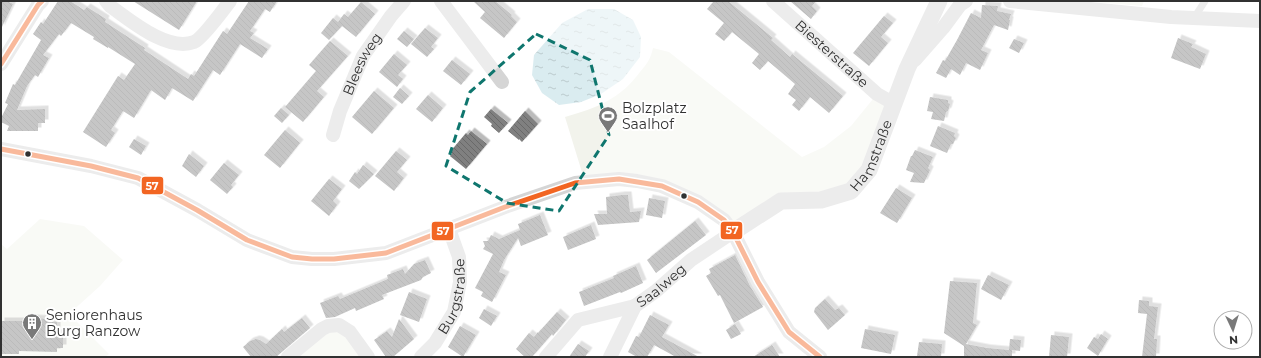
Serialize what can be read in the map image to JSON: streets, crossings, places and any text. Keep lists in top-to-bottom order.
{
  "streets": {
    "street": [
      "Biesterstraße",
      "Bleesweg",
      "Hamstraße",
      "Saalweg",
      "Burgstraße"
    ]
  },
  "crossings": [
    ["Biesterstraße", "Hamstraße"],
    ["Hamstraße", "Saalweg"]
  ],
  "places": {
    "sports": ["Bolzplatz Saalhof"],
    "building": ["Seniorenhaus Burg Ranzow"]
  },
  "lines": ["transit line 57"],
  "north": "bottom"
}
